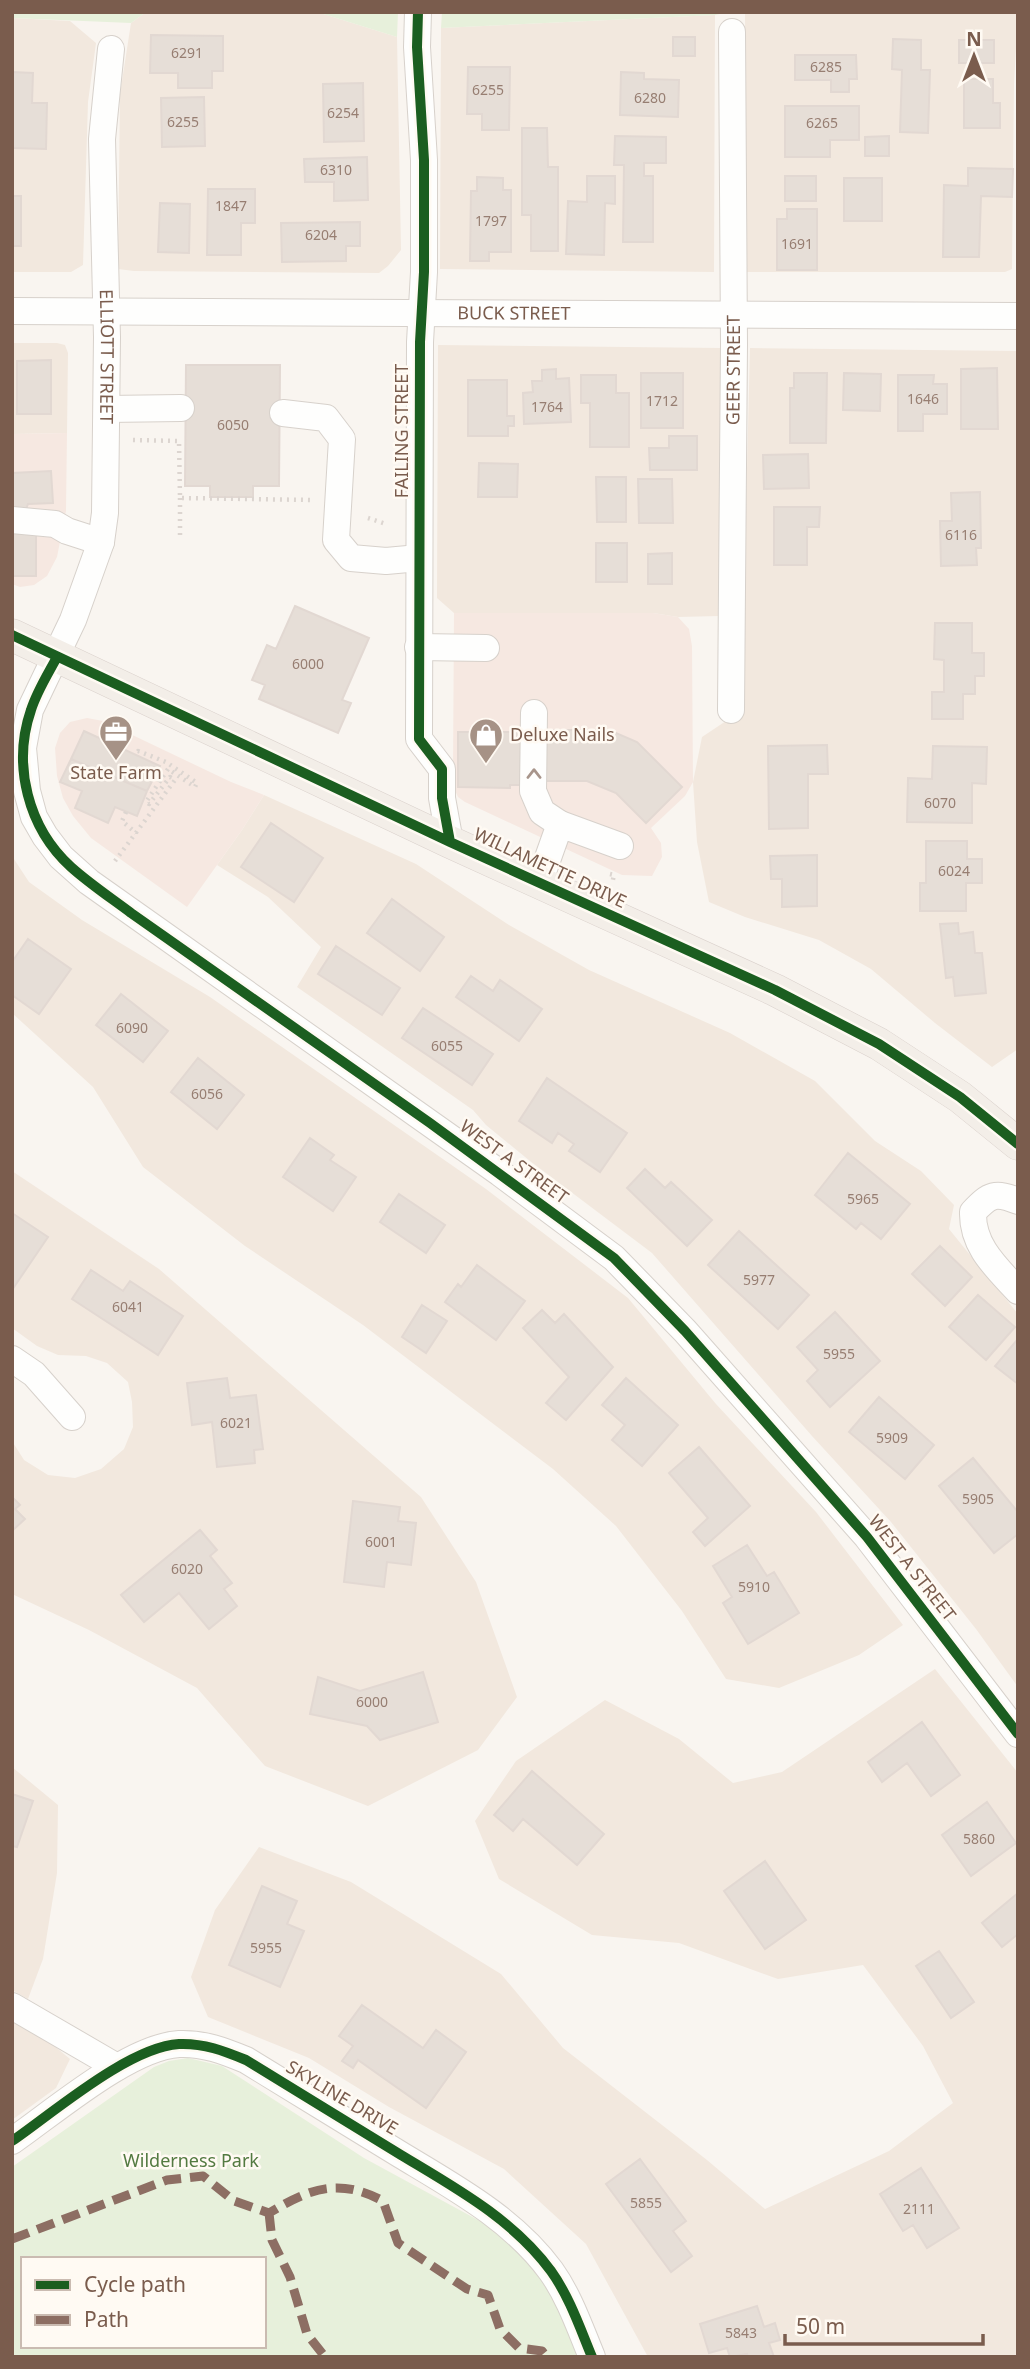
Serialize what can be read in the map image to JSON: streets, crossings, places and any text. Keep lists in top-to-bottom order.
{
  "streets": {
    "main road": ["WILLAMETTE DRIVE"],
    "street": [
      "BUCK STREET",
      "ELLIOTT STREET",
      "GEER STREET",
      "FAILING STREET",
      "WEST A STREET",
      "SKYLINE DRIVE"
    ]
  },
  "crossings": [
    ["BUCK STREET", "ELLIOTT STREET"],
    ["BUCK STREET", "GEER STREET"],
    ["BUCK STREET", "FAILING STREET"],
    ["ELLIOTT STREET", "WILLAMETTE DRIVE"],
    ["ELLIOTT STREET", "WEST A STREET"],
    ["FAILING STREET", "WILLAMETTE DRIVE"],
    ["WILLAMETTE DRIVE", "WEST A STREET"]
  ],
  "parks": ["Wilderness Park"],
  "places": {
    "office": ["State Farm"],
    "shop": ["Deluxe Nails"]
  },
  "house_numbers": [
    "6291",
    "6285",
    "6255",
    "6280",
    "6254",
    "6255",
    "6265",
    "6310",
    "1847",
    "1797",
    "6204",
    "1691",
    "1646",
    "1712",
    "1764",
    "6050",
    "6116",
    "6000",
    "6070",
    "6024",
    "6090",
    "6055",
    "6056",
    "5965",
    "5977",
    "6041",
    "5955",
    "6021",
    "5909",
    "5905",
    "6001",
    "6020",
    "5910",
    "6000",
    "5860",
    "5955",
    "5855",
    "2111",
    "5843"
  ],
  "legend": ["Cycle path", "Path"],
  "scale_bar": "50 m",
  "north": "top"
}
